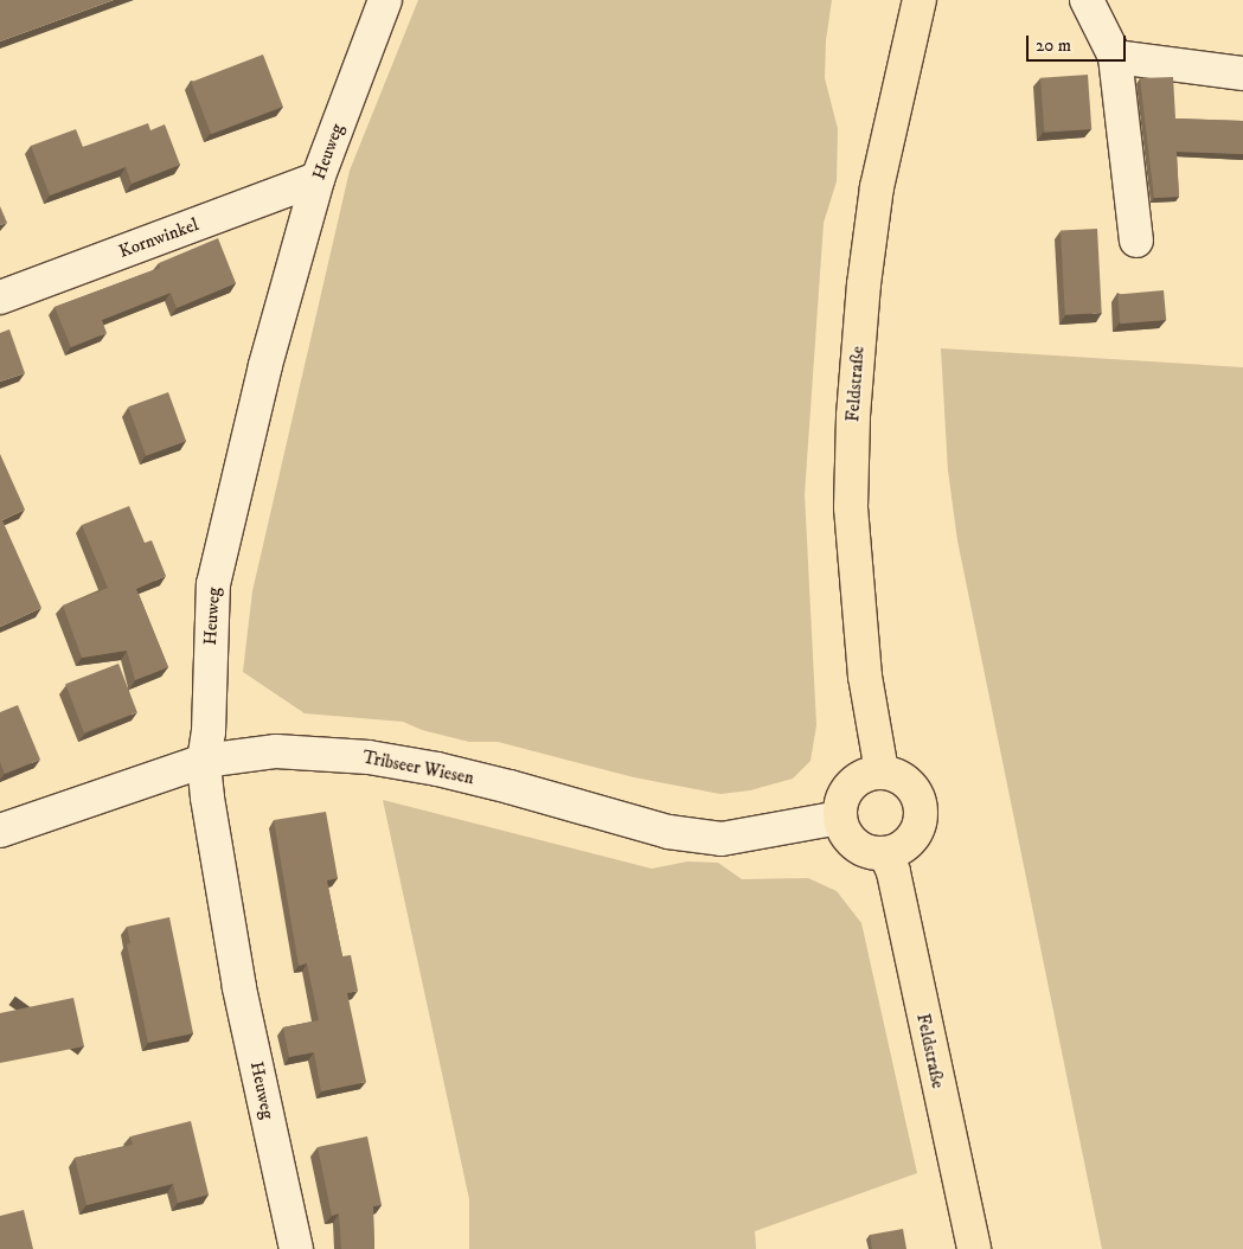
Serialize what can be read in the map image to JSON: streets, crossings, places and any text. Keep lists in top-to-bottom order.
{
  "streets": {
    "main road": ["Feldstraße"],
    "street": ["Heuweg", "Kornwinkel", "Tribseer Wiesen"]
  },
  "crossings": [
    ["Heuweg", "Kornwinkel"],
    ["Heuweg", "Tribseer Wiesen"],
    ["Feldstraße", "Tribseer Wiesen"]
  ],
  "scale_bar": "20 m"
}
